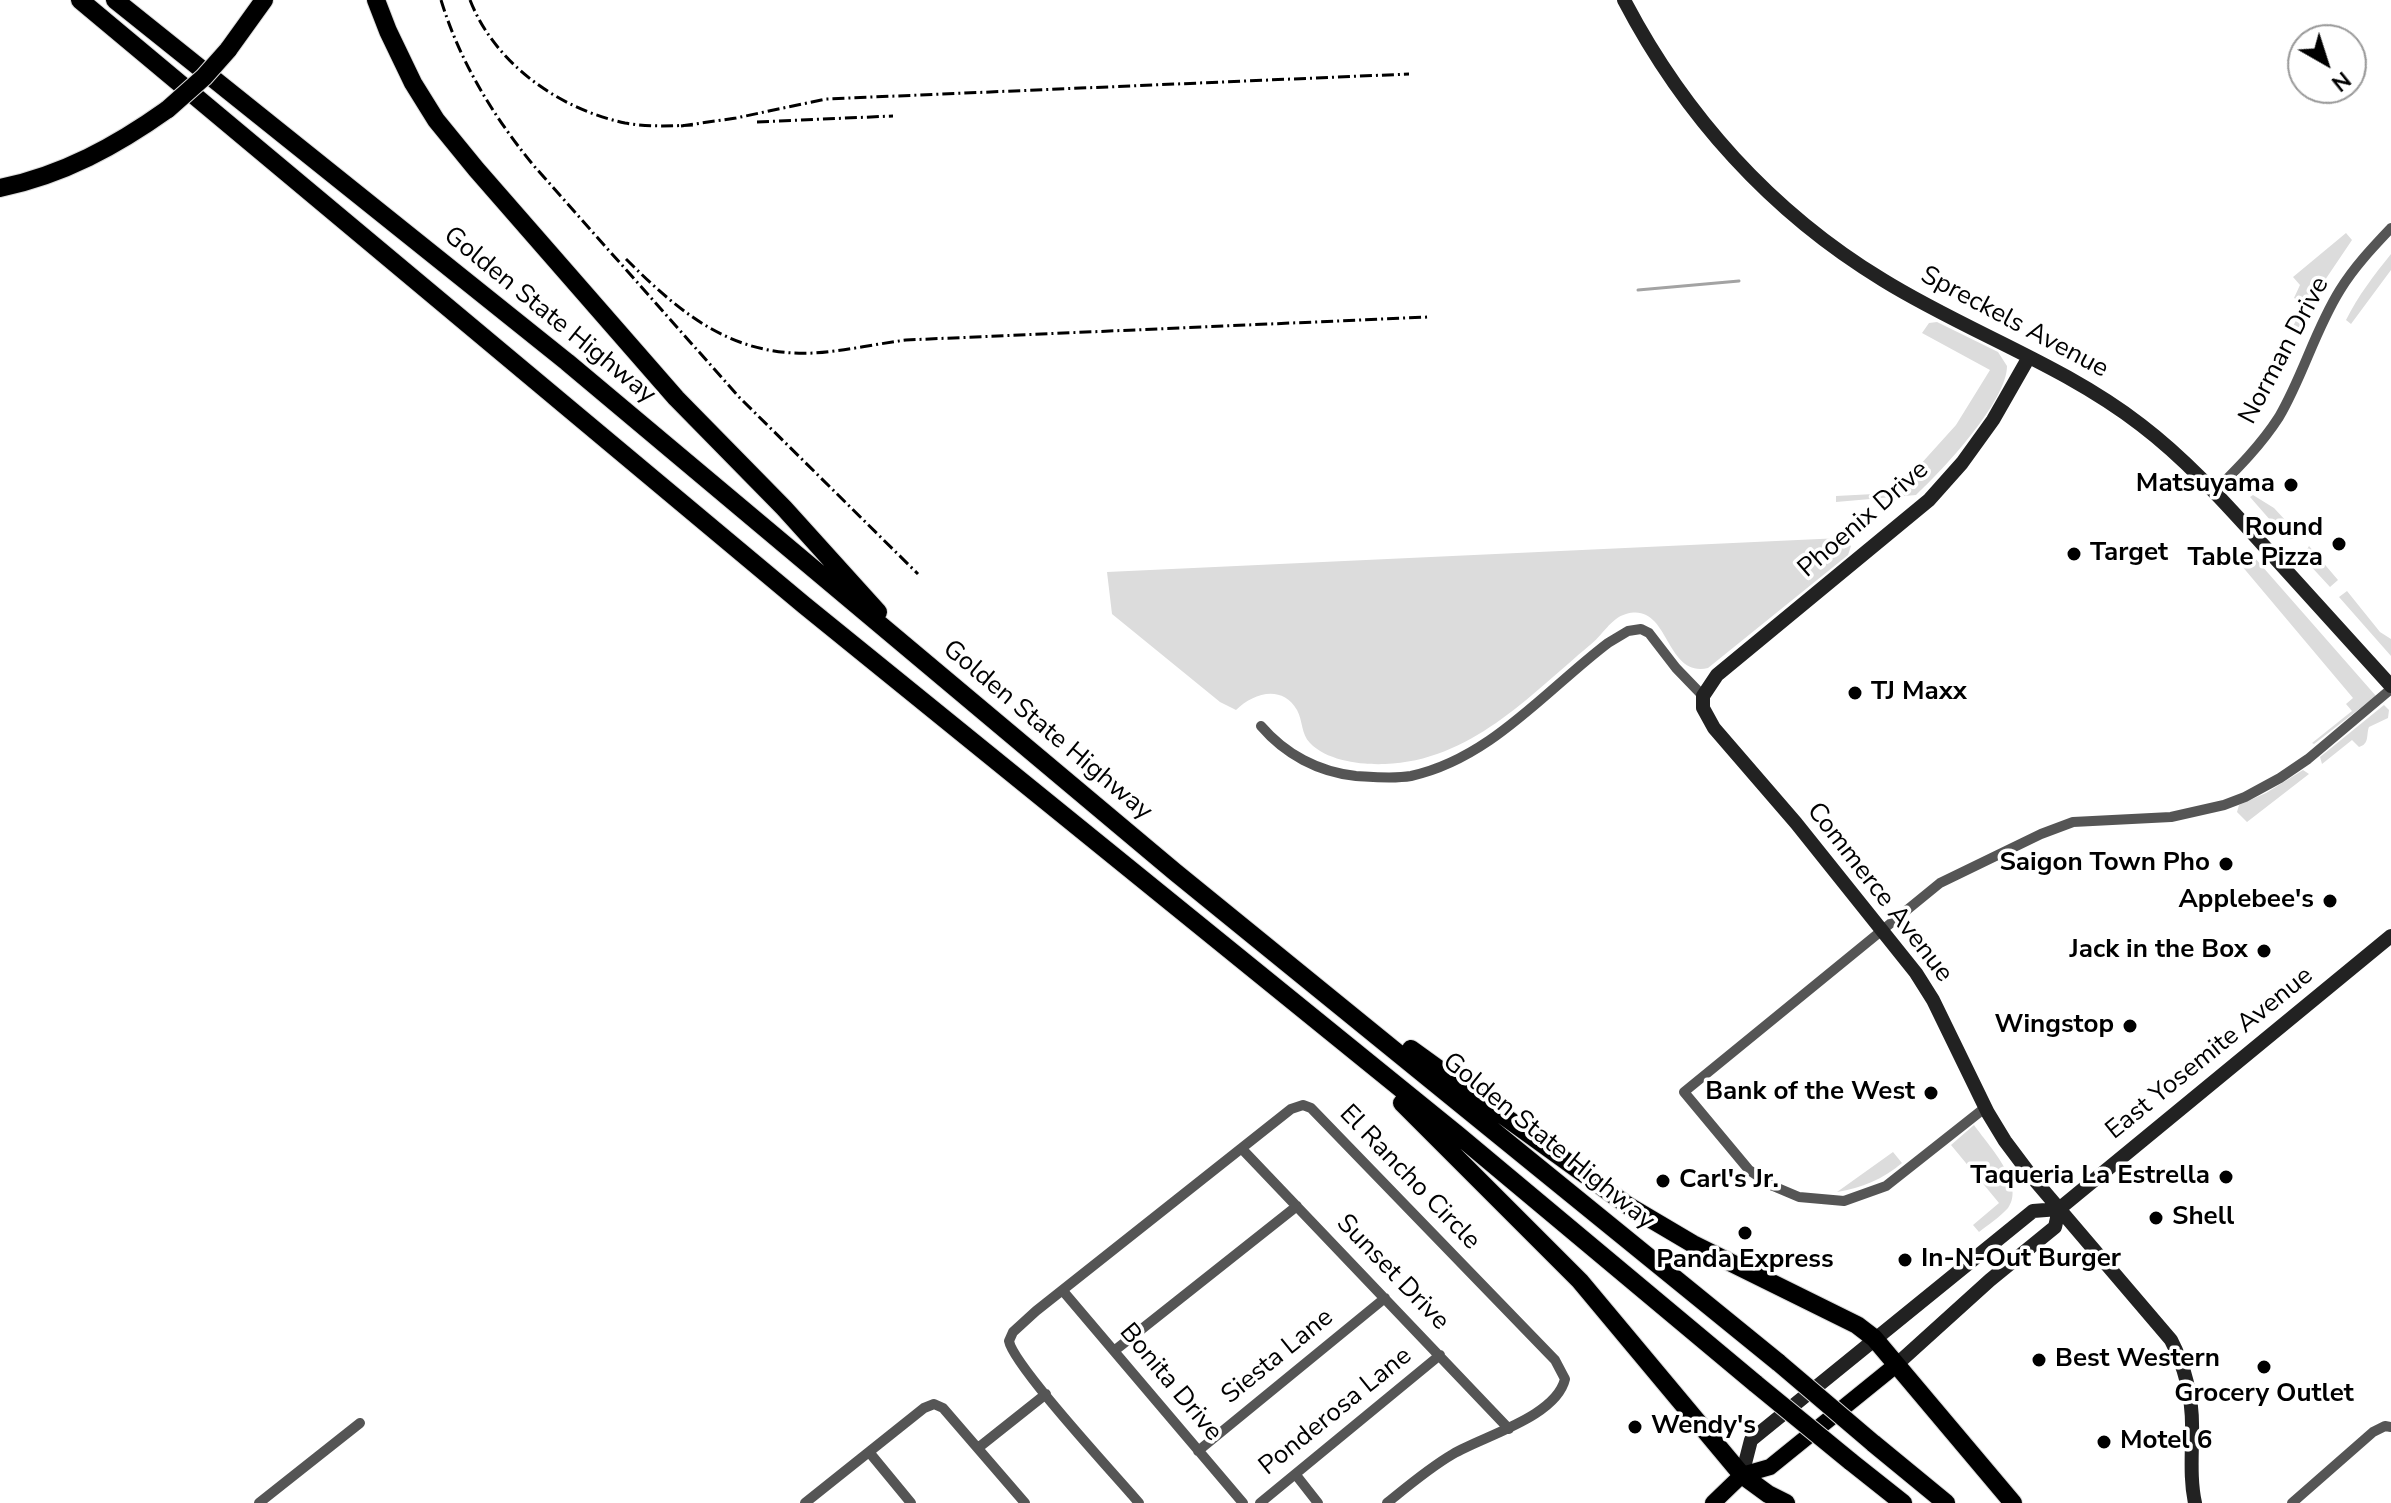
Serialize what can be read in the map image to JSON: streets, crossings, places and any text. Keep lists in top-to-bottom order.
{
  "streets": {
    "highway": ["Golden State Highway"],
    "main road": ["East Yosemite Avenue"],
    "street": [
      "Spreckels Avenue",
      "Norman Drive",
      "Phoenix Drive",
      "Commerce Avenue",
      "El Rancho Circle",
      "Sunset Drive",
      "Siesta Lane",
      "Bonita Drive",
      "Ponderosa Lane"
    ]
  },
  "crossings": [
    ["Spreckels Avenue", "Norman Drive"],
    ["Spreckels Avenue", "Phoenix Drive"],
    ["Phoenix Drive", "Commerce Avenue"],
    ["Commerce Avenue", "East Yosemite Avenue"],
    ["El Rancho Circle", "Sunset Drive"],
    ["El Rancho Circle", "Bonita Drive"],
    ["Sunset Drive", "Siesta Lane"],
    ["Sunset Drive", "Ponderosa Lane"],
    ["Siesta Lane", "Bonita Drive"]
  ],
  "places": [
    "Matsuyama",
    "Round Table Pizza",
    "Target",
    "TJ Maxx",
    "Saigon Town Pho",
    "Applebee's",
    "Jack in the Box",
    "Wingstop",
    "Bank of the West",
    "Taqueria La Estrella",
    "Carl's Jr.",
    "Shell",
    "Panda Express",
    "In-N-Out Burger",
    "Best Western",
    "Grocery Outlet",
    "Wendy's",
    "Motel 6"
  ],
  "north": "bottom right"
}
